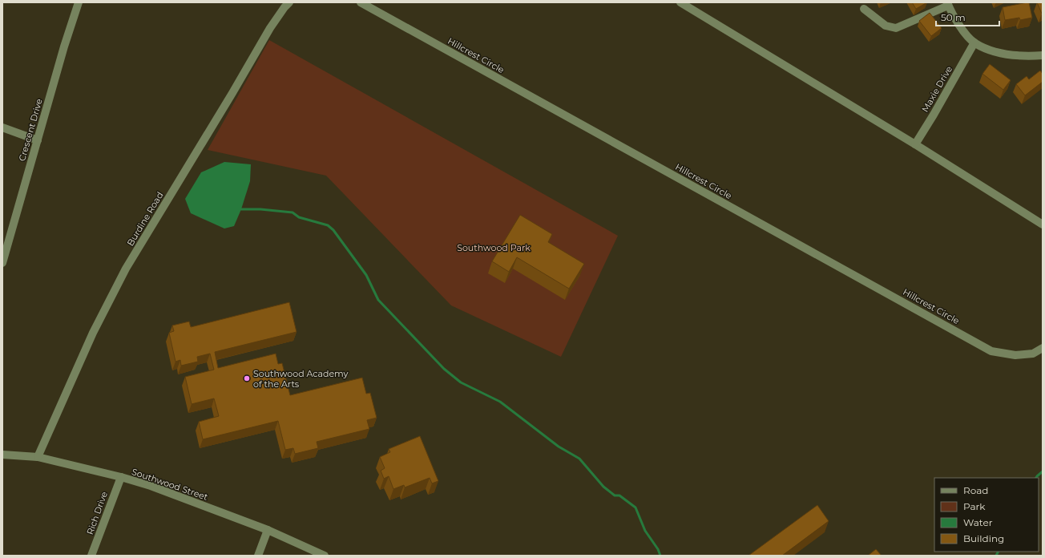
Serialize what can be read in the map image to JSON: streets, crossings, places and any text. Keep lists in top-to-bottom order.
{
  "streets": {
    "street": [
      "Hillcrest Circle",
      "Maxie Drive",
      "Crescent Drive",
      "Burdine Road",
      "Southwood Street",
      "Rich Drive"
    ]
  },
  "crossings": [
    ["Burdine Road", "Southwood Street"],
    ["Southwood Street", "Rich Drive"]
  ],
  "parks": ["Southwood Park"],
  "places": ["Southwood Academy of the Arts"],
  "legend": [
    "Road",
    "Park",
    "Water",
    "Building"
  ],
  "scale_bar": "50 m"
}
